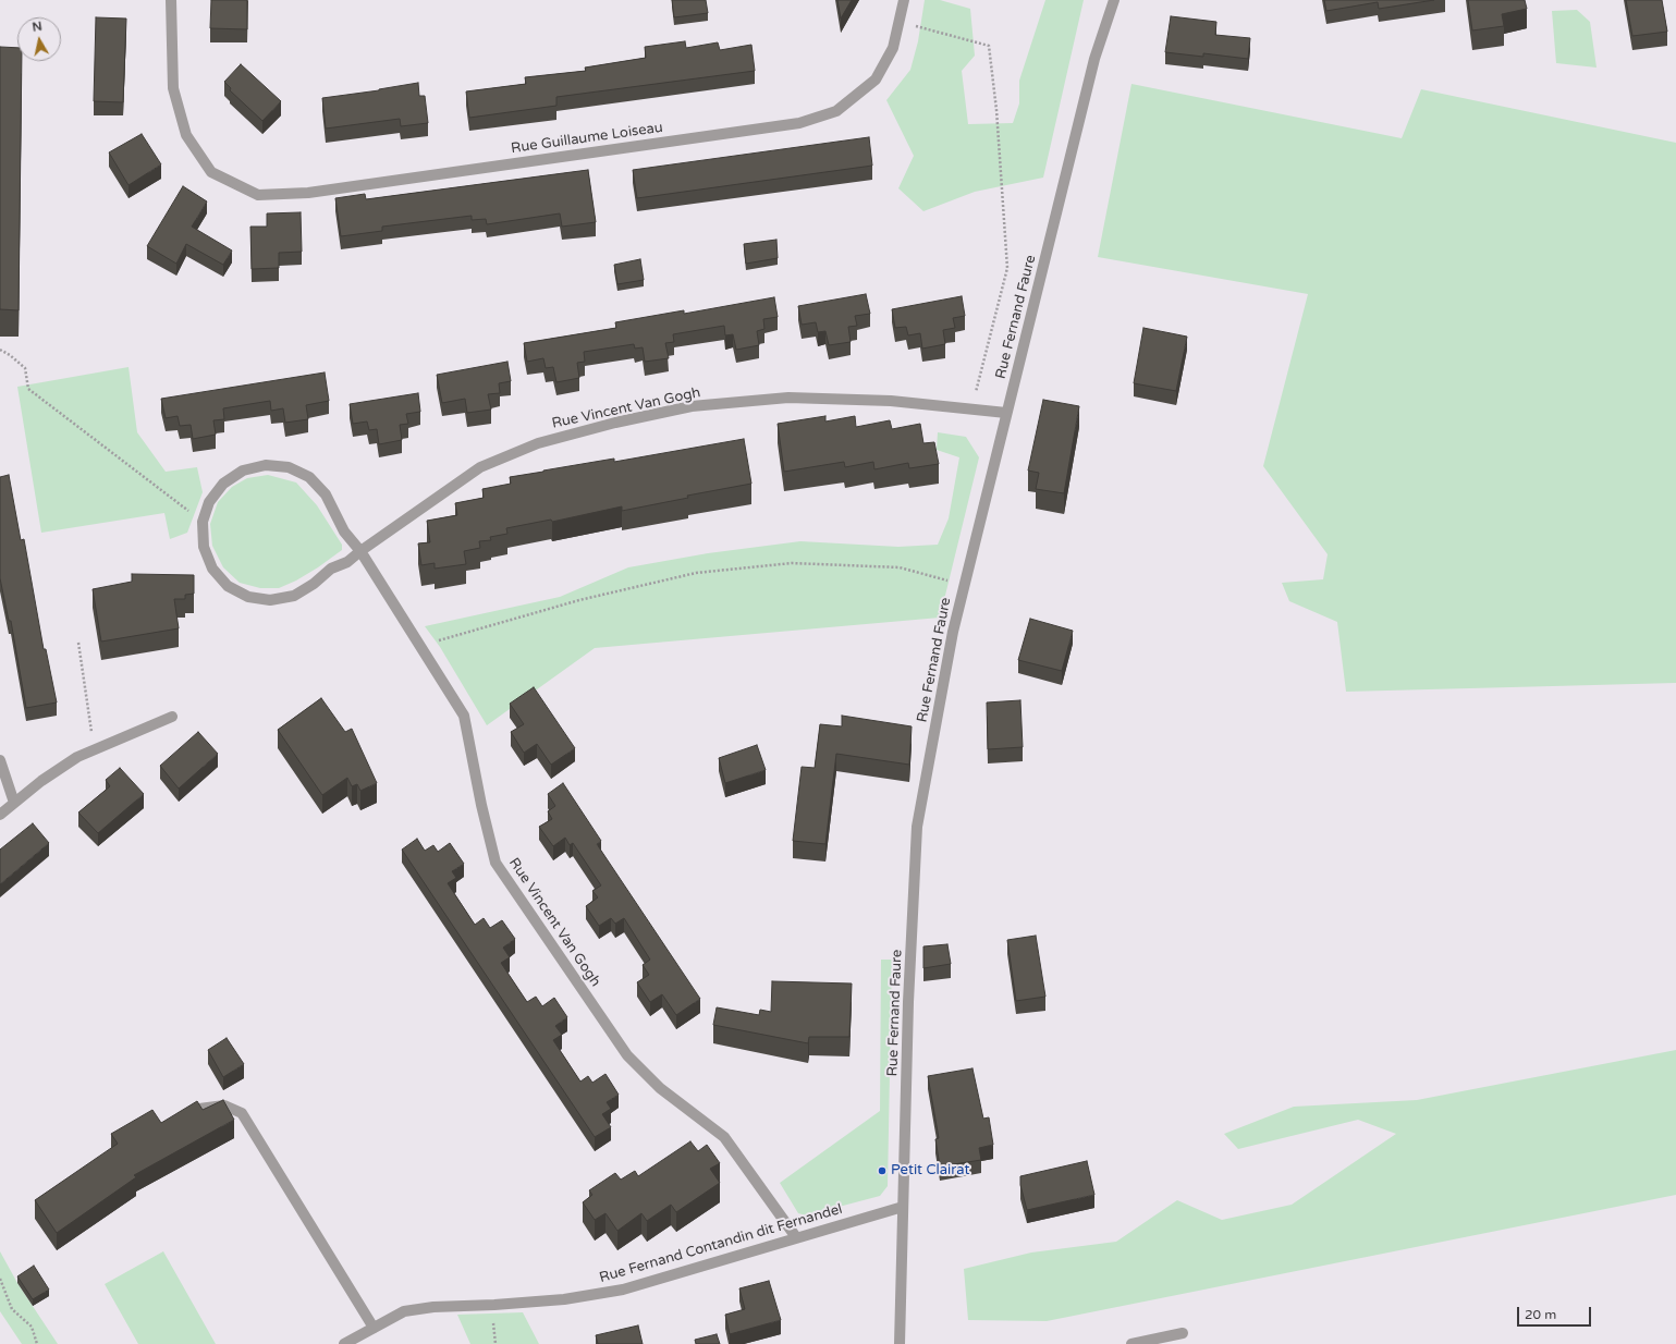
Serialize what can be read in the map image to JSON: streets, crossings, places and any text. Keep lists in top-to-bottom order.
{
  "streets": {
    "street": [
      "Rue Guillaume Loiseau",
      "Rue Fernand Faure",
      "Rue Vincent Van Gogh",
      "Rue Fernand Contandin dit Fernandel"
    ]
  },
  "crossings": [
    ["Rue Fernand Faure", "Rue Vincent Van Gogh"],
    ["Rue Fernand Faure", "Rue Fernand Contandin dit Fernandel"],
    ["Rue Vincent Van Gogh", "Rue Fernand Contandin dit Fernandel"]
  ],
  "places": ["Petit Clairat"],
  "scale_bar": "20 m",
  "north": "top"
}
